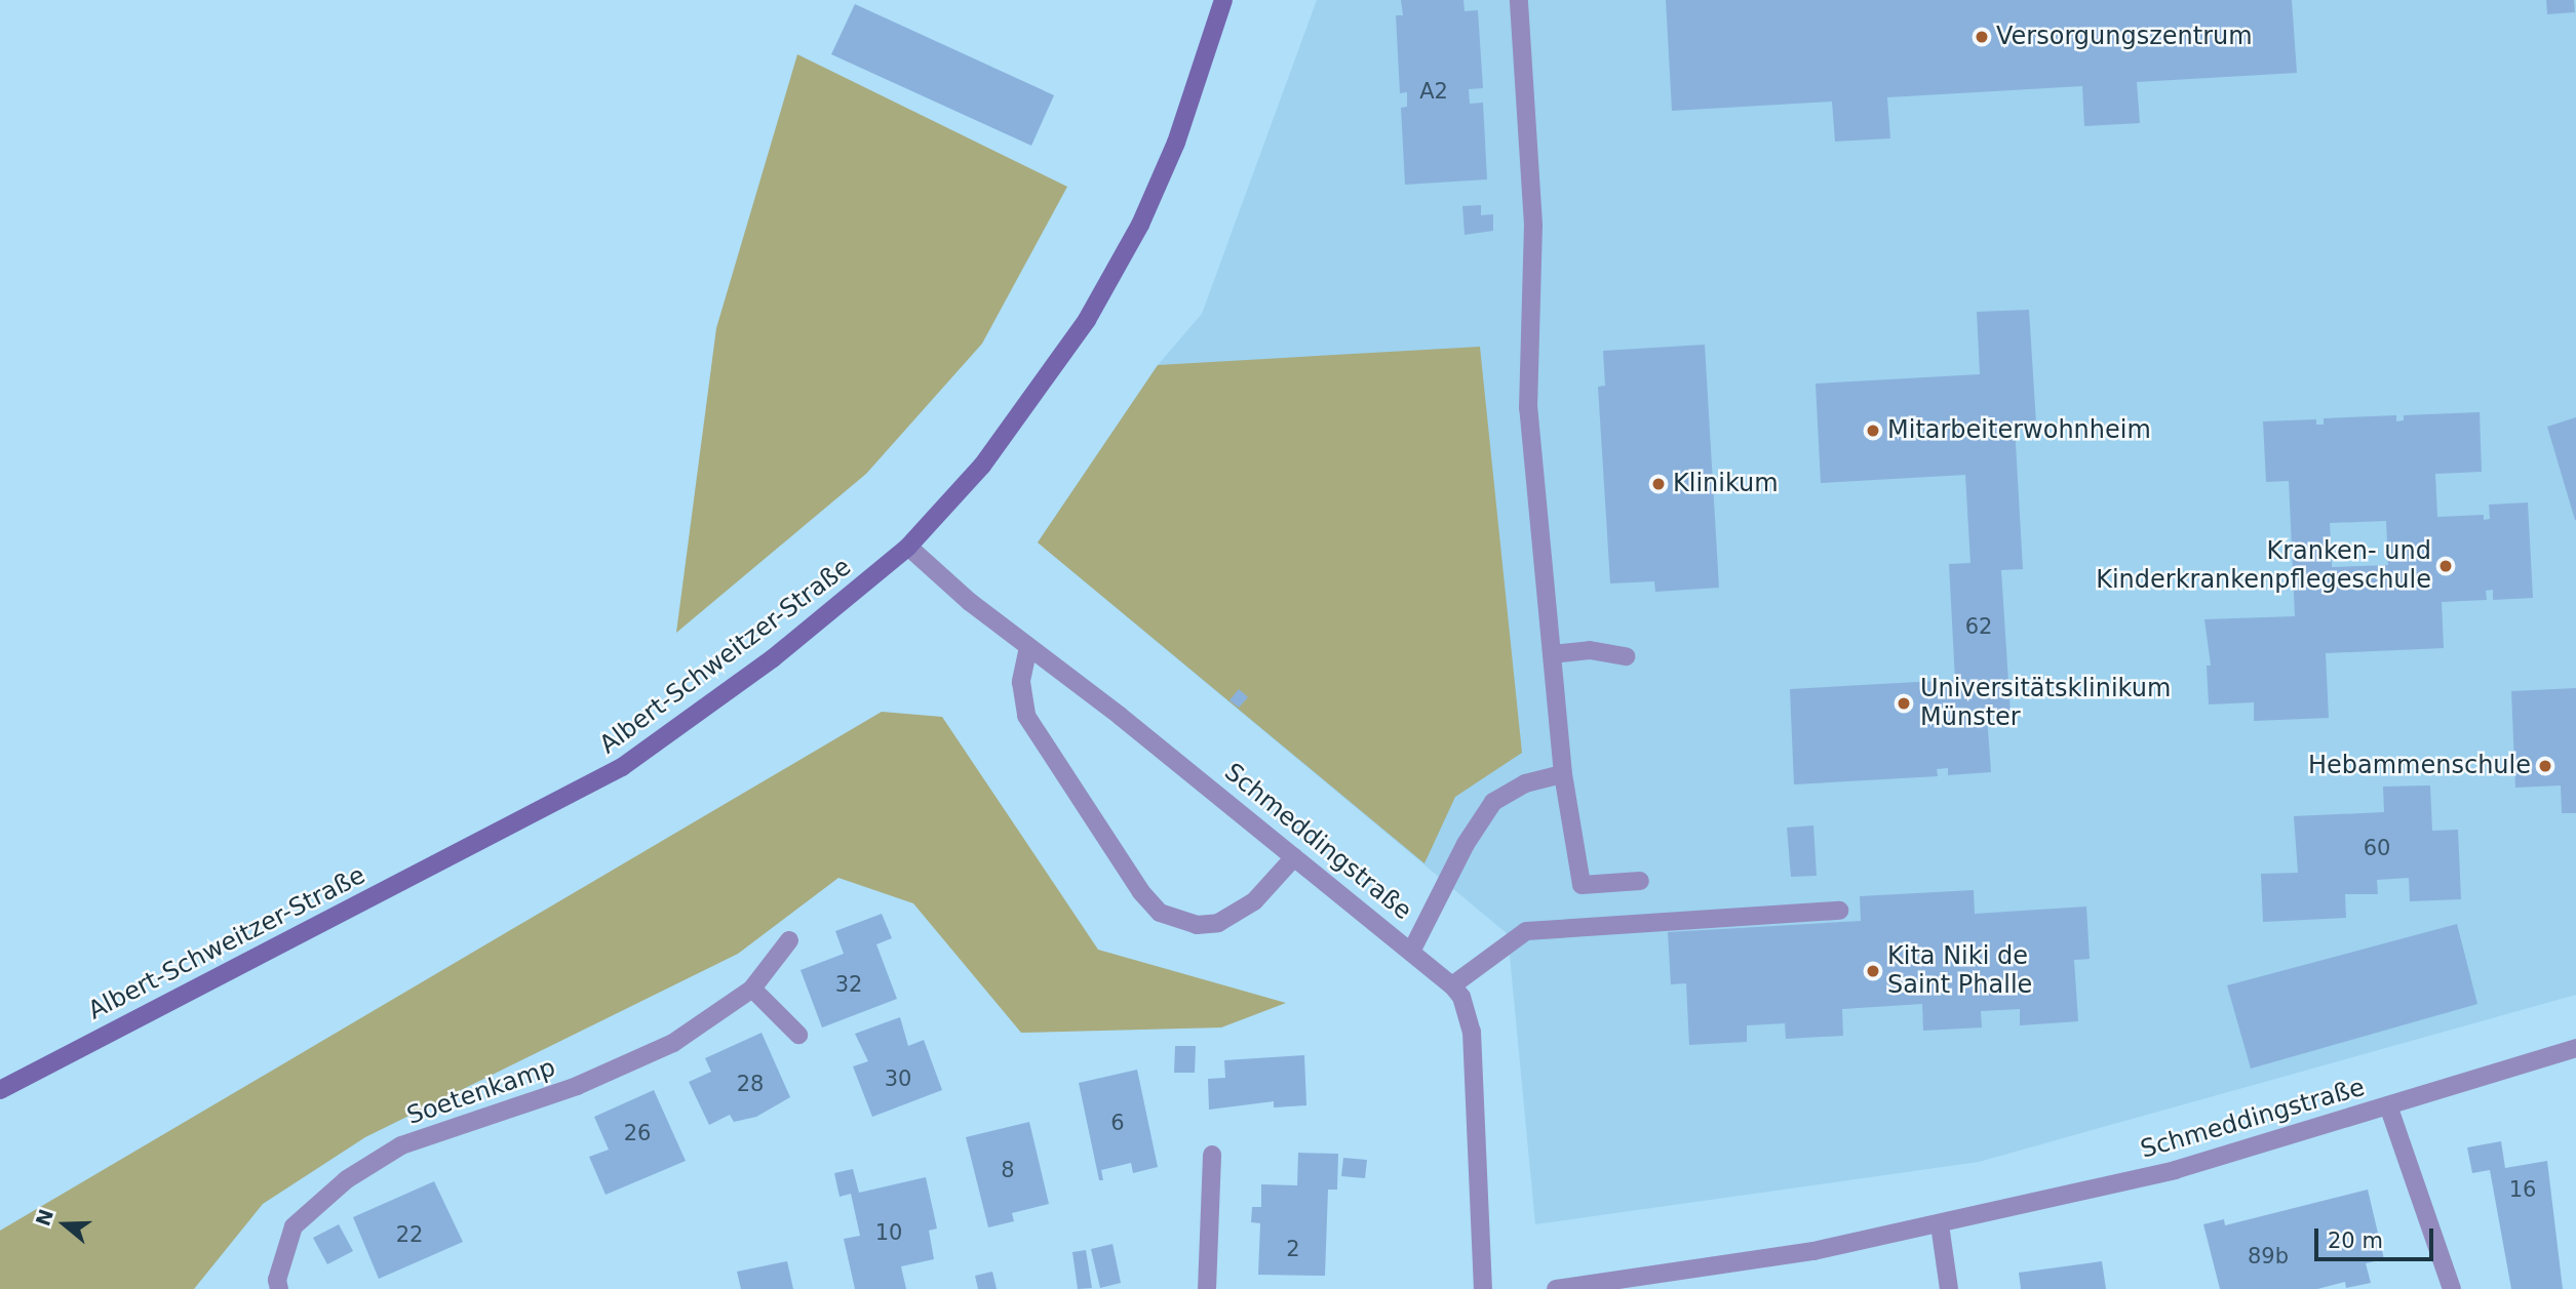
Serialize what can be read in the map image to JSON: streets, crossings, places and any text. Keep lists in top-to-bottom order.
{
  "streets": {
    "street": ["Albert-Schweitzer-Straße", "Schmeddingstraße", "Soetenkamp"]
  },
  "crossings": [
    ["Albert-Schweitzer-Straße", "Schmeddingstraße"]
  ],
  "places": [
    "Versorgungszentrum",
    "Mitarbeiterwohnheim",
    "Klinikum",
    "Kranken- und Kinderkrankenpflegeschule",
    "Universitätsklinikum Münster",
    "Hebammenschule",
    "Kita Niki de Saint Phalle"
  ],
  "house_numbers": [
    "A2",
    "62",
    "60",
    "32",
    "30",
    "28",
    "6",
    "26",
    "8",
    "16",
    "10",
    "22",
    "2",
    "89b"
  ],
  "scale_bar": "20 m",
  "north": "left"
}
